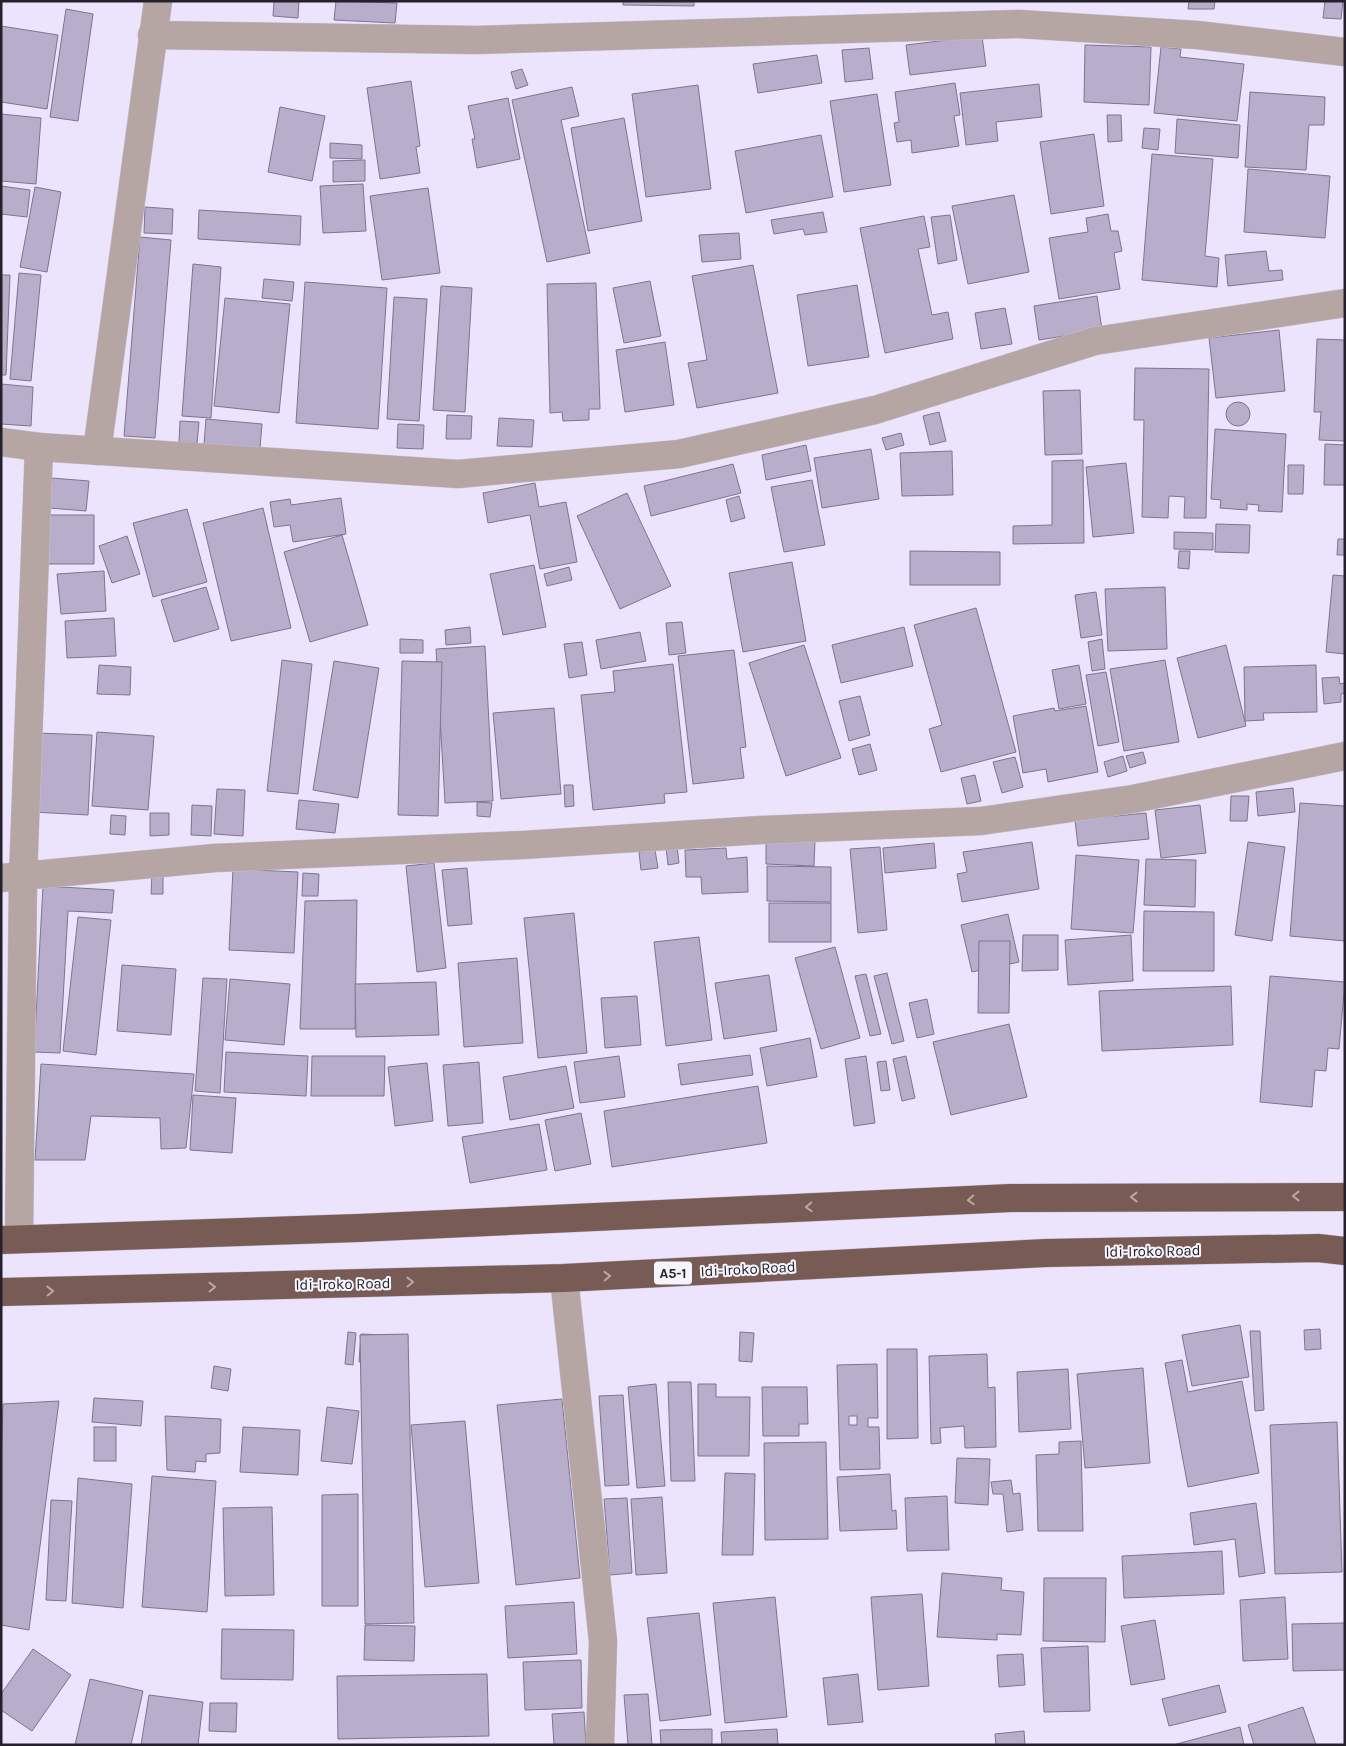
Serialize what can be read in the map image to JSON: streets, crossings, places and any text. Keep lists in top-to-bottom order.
{
  "streets": {
    "highway": ["Idi-Iroko Road", "A5-1"]
  }
}
